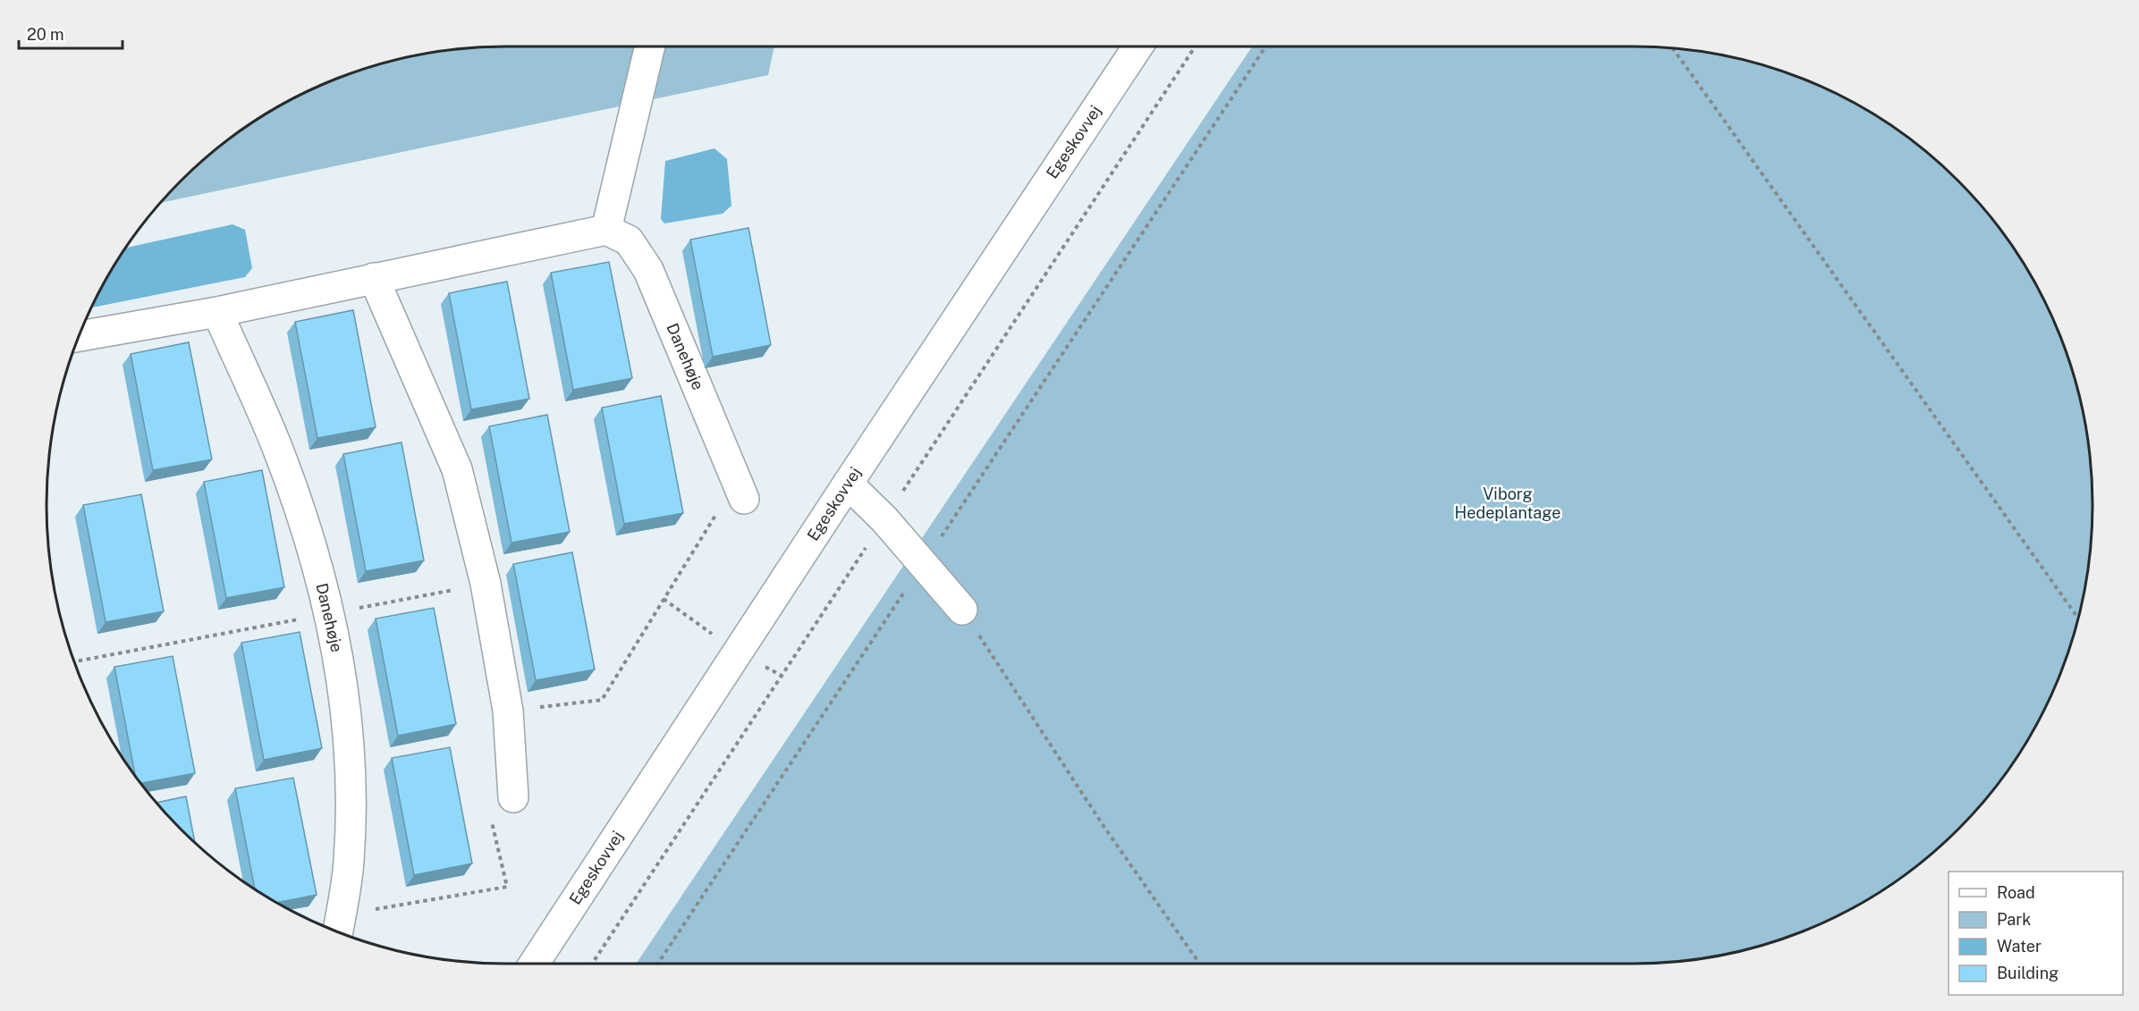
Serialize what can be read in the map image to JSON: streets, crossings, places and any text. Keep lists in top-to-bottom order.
{
  "streets": {
    "street": ["Egeskovvej", "Danehøje"]
  },
  "parks": ["Viborg Hedeplantage"],
  "legend": [
    "Road",
    "Park",
    "Water",
    "Building"
  ],
  "scale_bar": "20 m"
}
